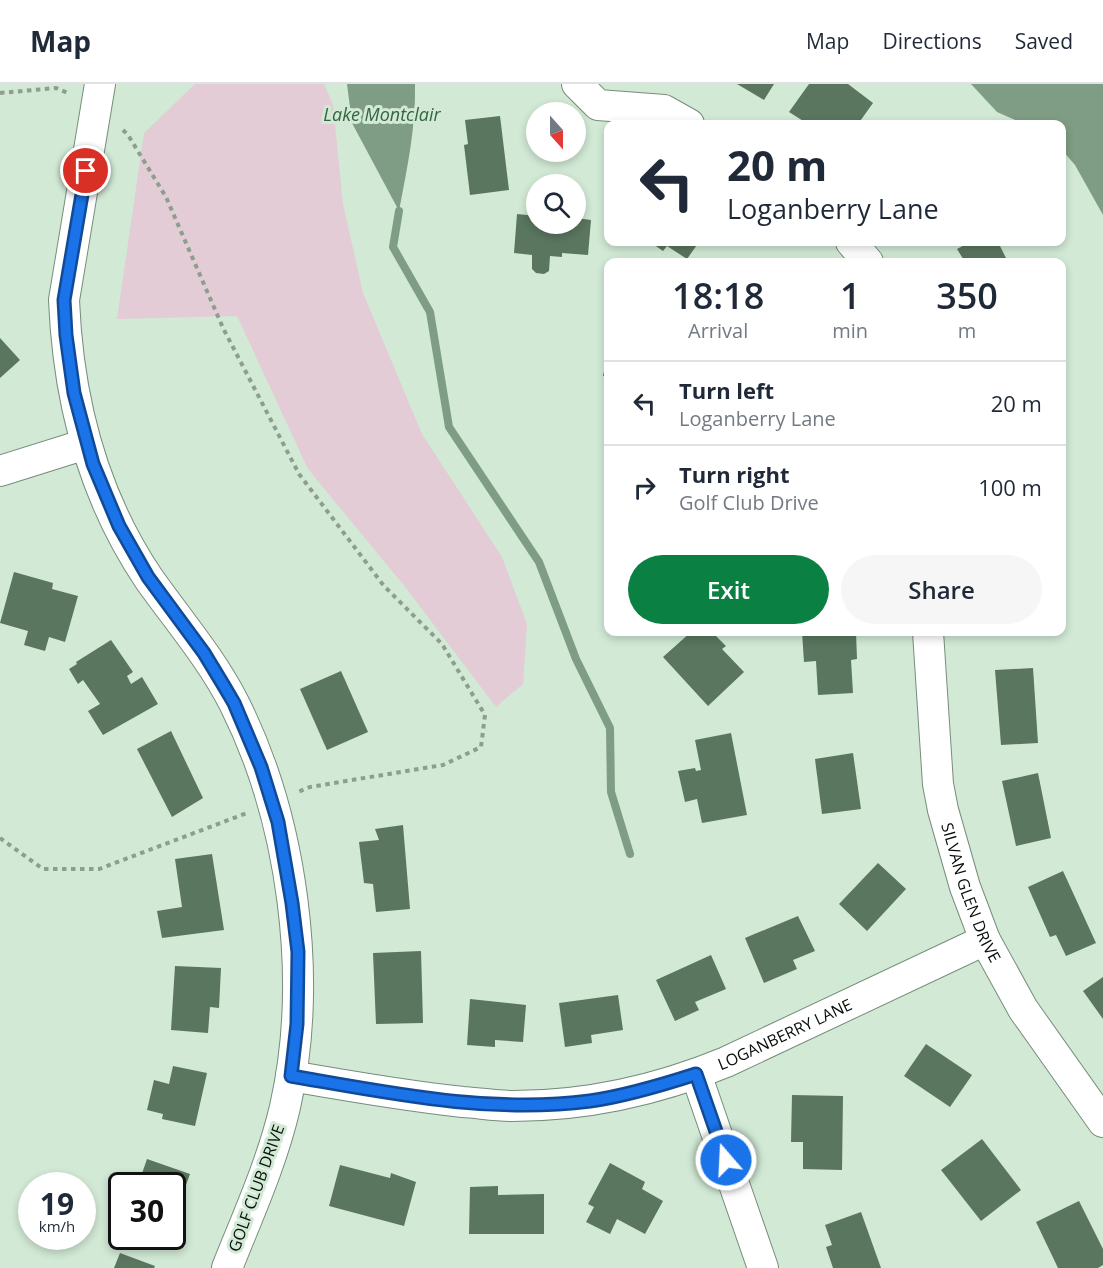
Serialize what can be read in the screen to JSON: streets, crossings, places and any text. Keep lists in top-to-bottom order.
{
  "streets": {
    "street": ["SILVAN GLEN DRIVE", "LOGANBERRY LANE", "GOLF CLUB DRIVE"]
  },
  "crossings": [
    ["SILVAN GLEN DRIVE", "LOGANBERRY LANE"],
    ["LOGANBERRY LANE", "GOLF CLUB DRIVE"]
  ],
  "water": ["Lake Montclair"],
  "north": "bottom",
  "page": {
    "header": "Map",
    "nav": ["Map", "Directions", "Saved"],
    "turn": ["20 m", "Loganberry Lane"],
    "eta": [
      "18:18",
      "Arrival",
      "1",
      "min",
      "350",
      "m"
    ],
    "list": [
      {
        "name": "Turn left",
        "note": "Loganberry Lane",
        "value": "20 m"
      },
      {
        "name": "Turn right",
        "note": "Golf Club Drive",
        "value": "100 m"
      }
    ],
    "buttons": ["Exit", "Share"],
    "speed": "19 km/h",
    "limit": "30"
  }
}
